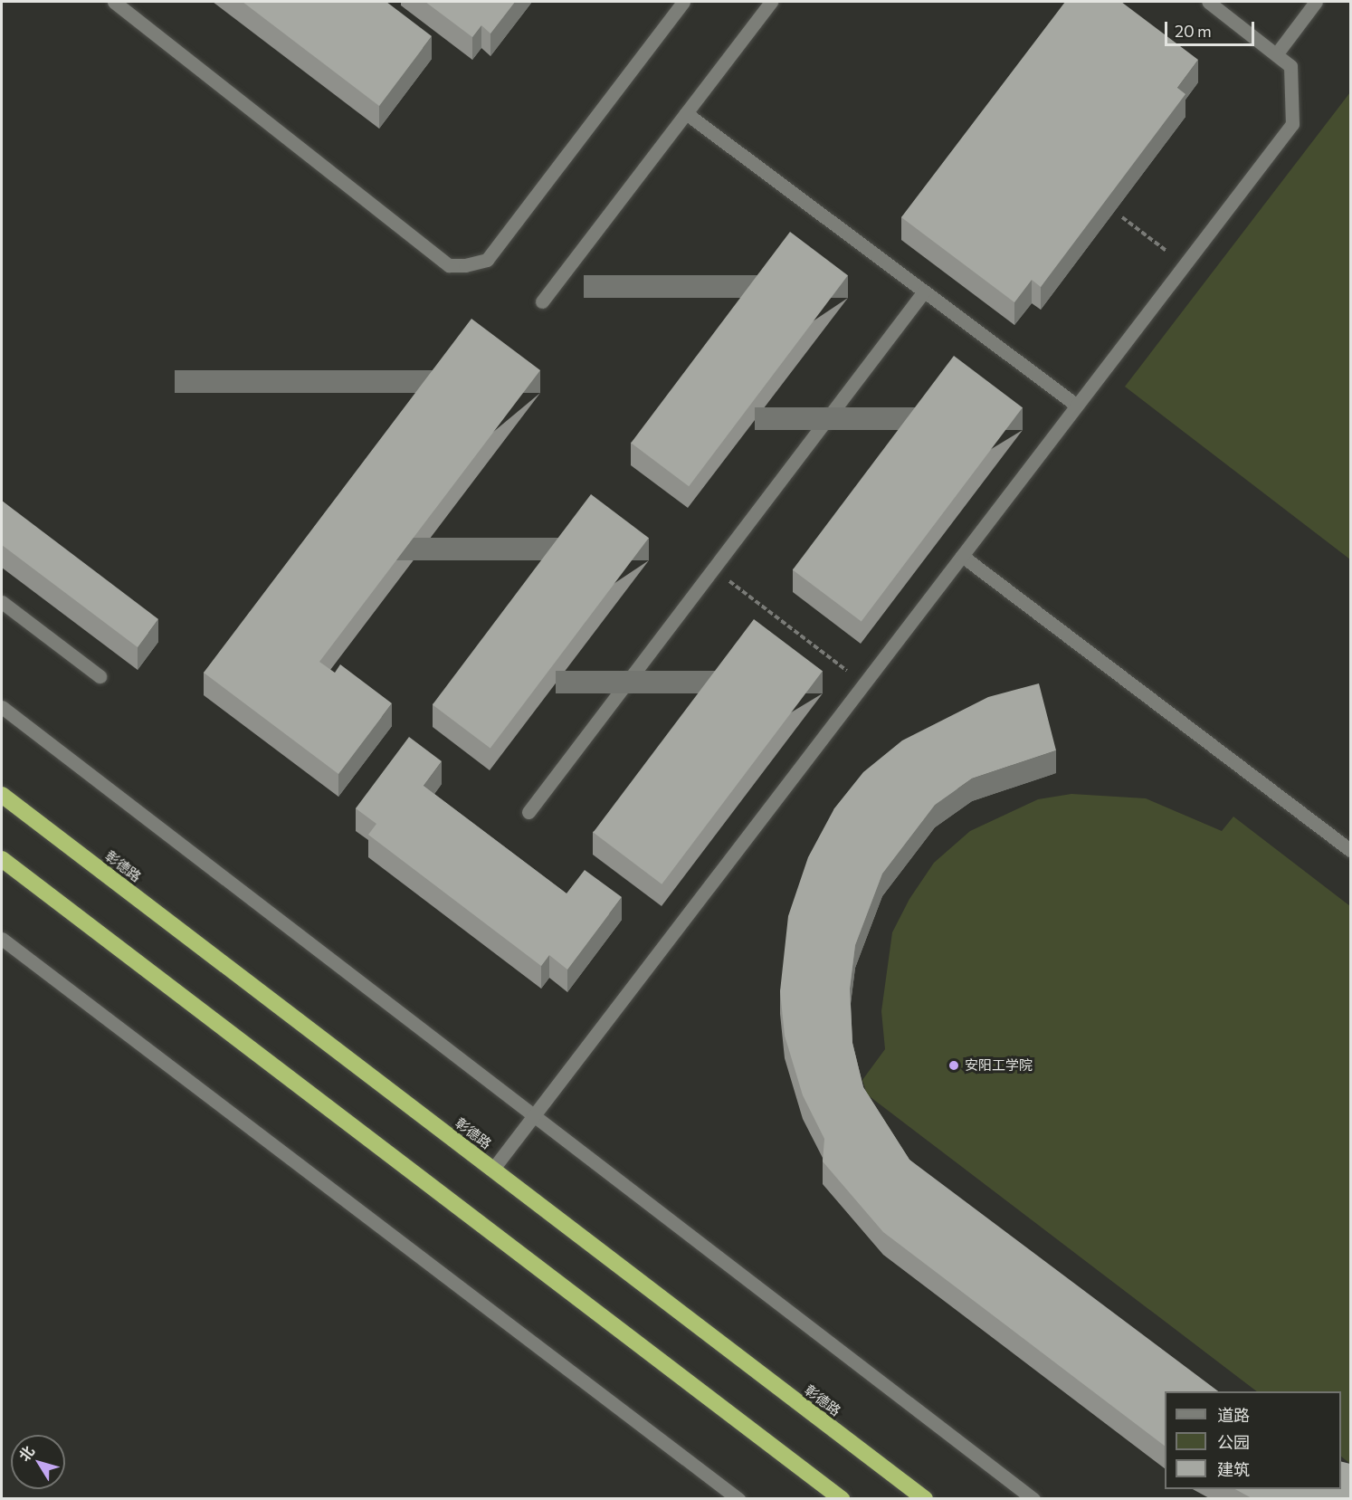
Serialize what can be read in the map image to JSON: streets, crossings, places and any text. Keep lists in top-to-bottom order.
{
  "streets": {
    "highway": ["彰德路"]
  },
  "places": ["安阳工学院"],
  "legend": ["道路", "公园", "建筑"],
  "scale_bar": "20 m",
  "north": "top left"
}
